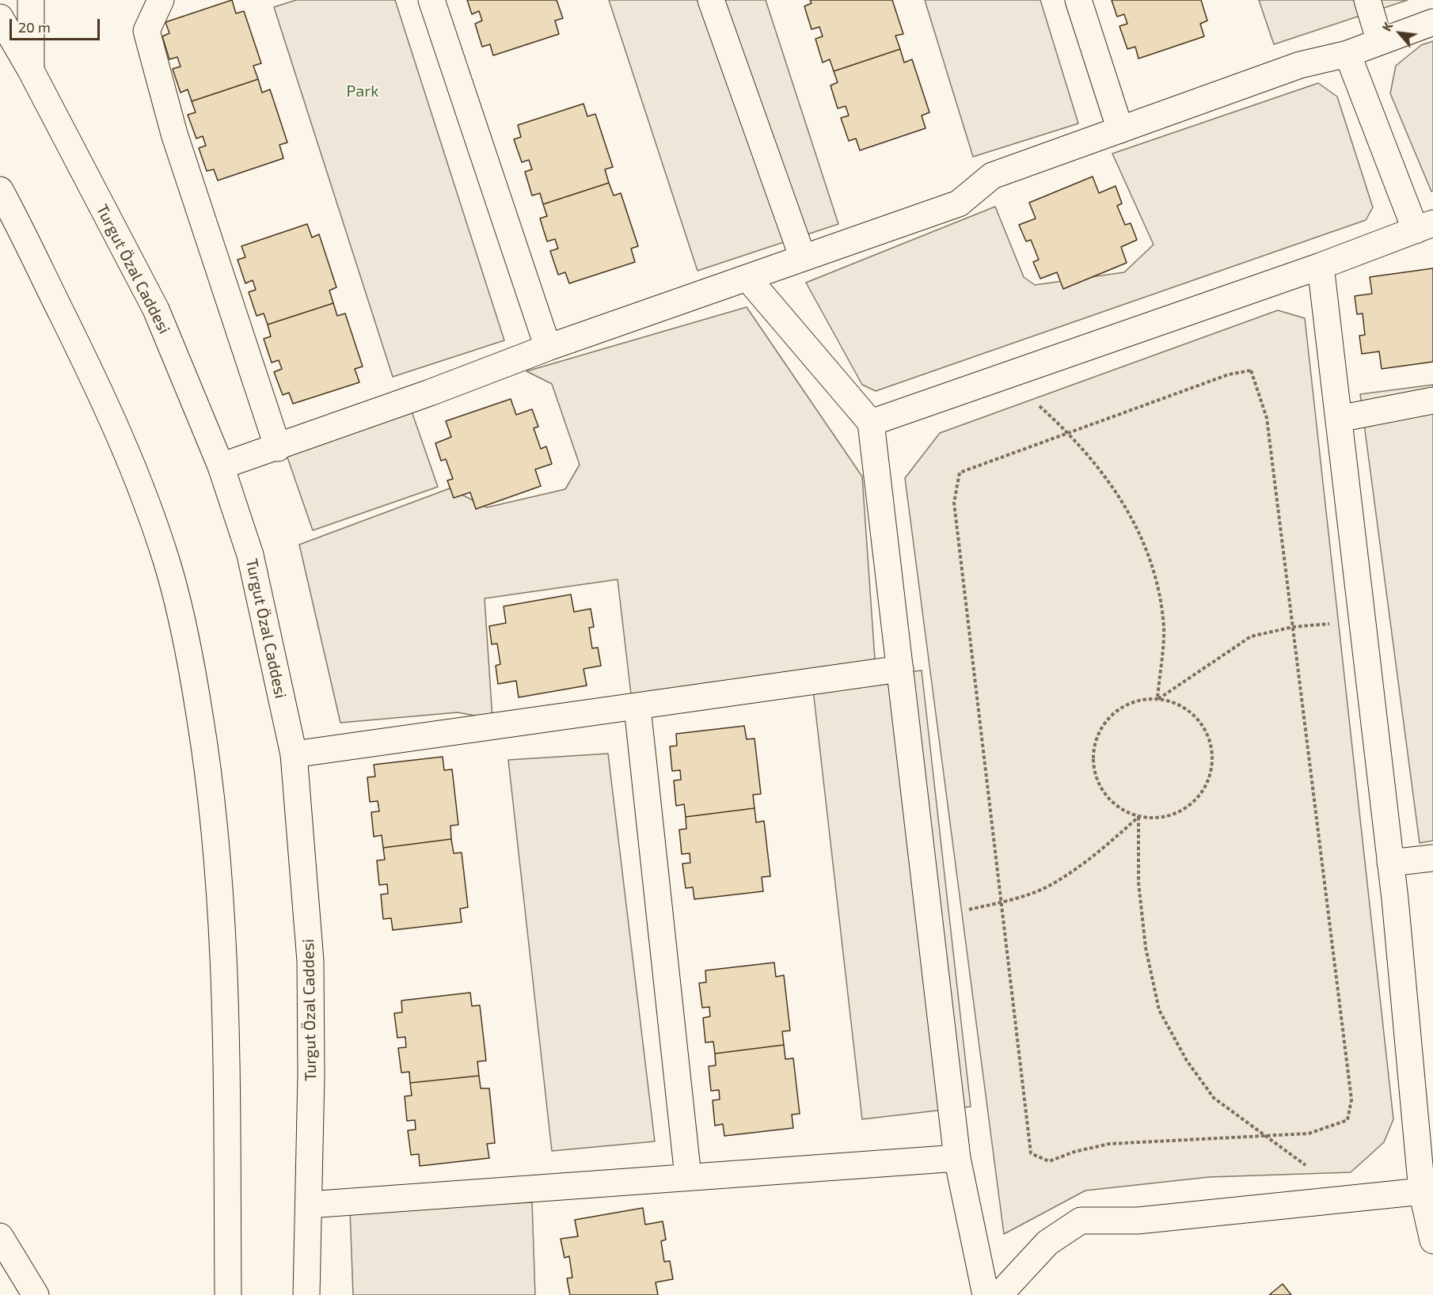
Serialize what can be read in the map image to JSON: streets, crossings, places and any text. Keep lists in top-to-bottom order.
{
  "streets": {
    "street": ["Turgut Özal Caddesi"]
  },
  "parks": ["Park"],
  "scale_bar": "20 m",
  "north": "top left"
}
